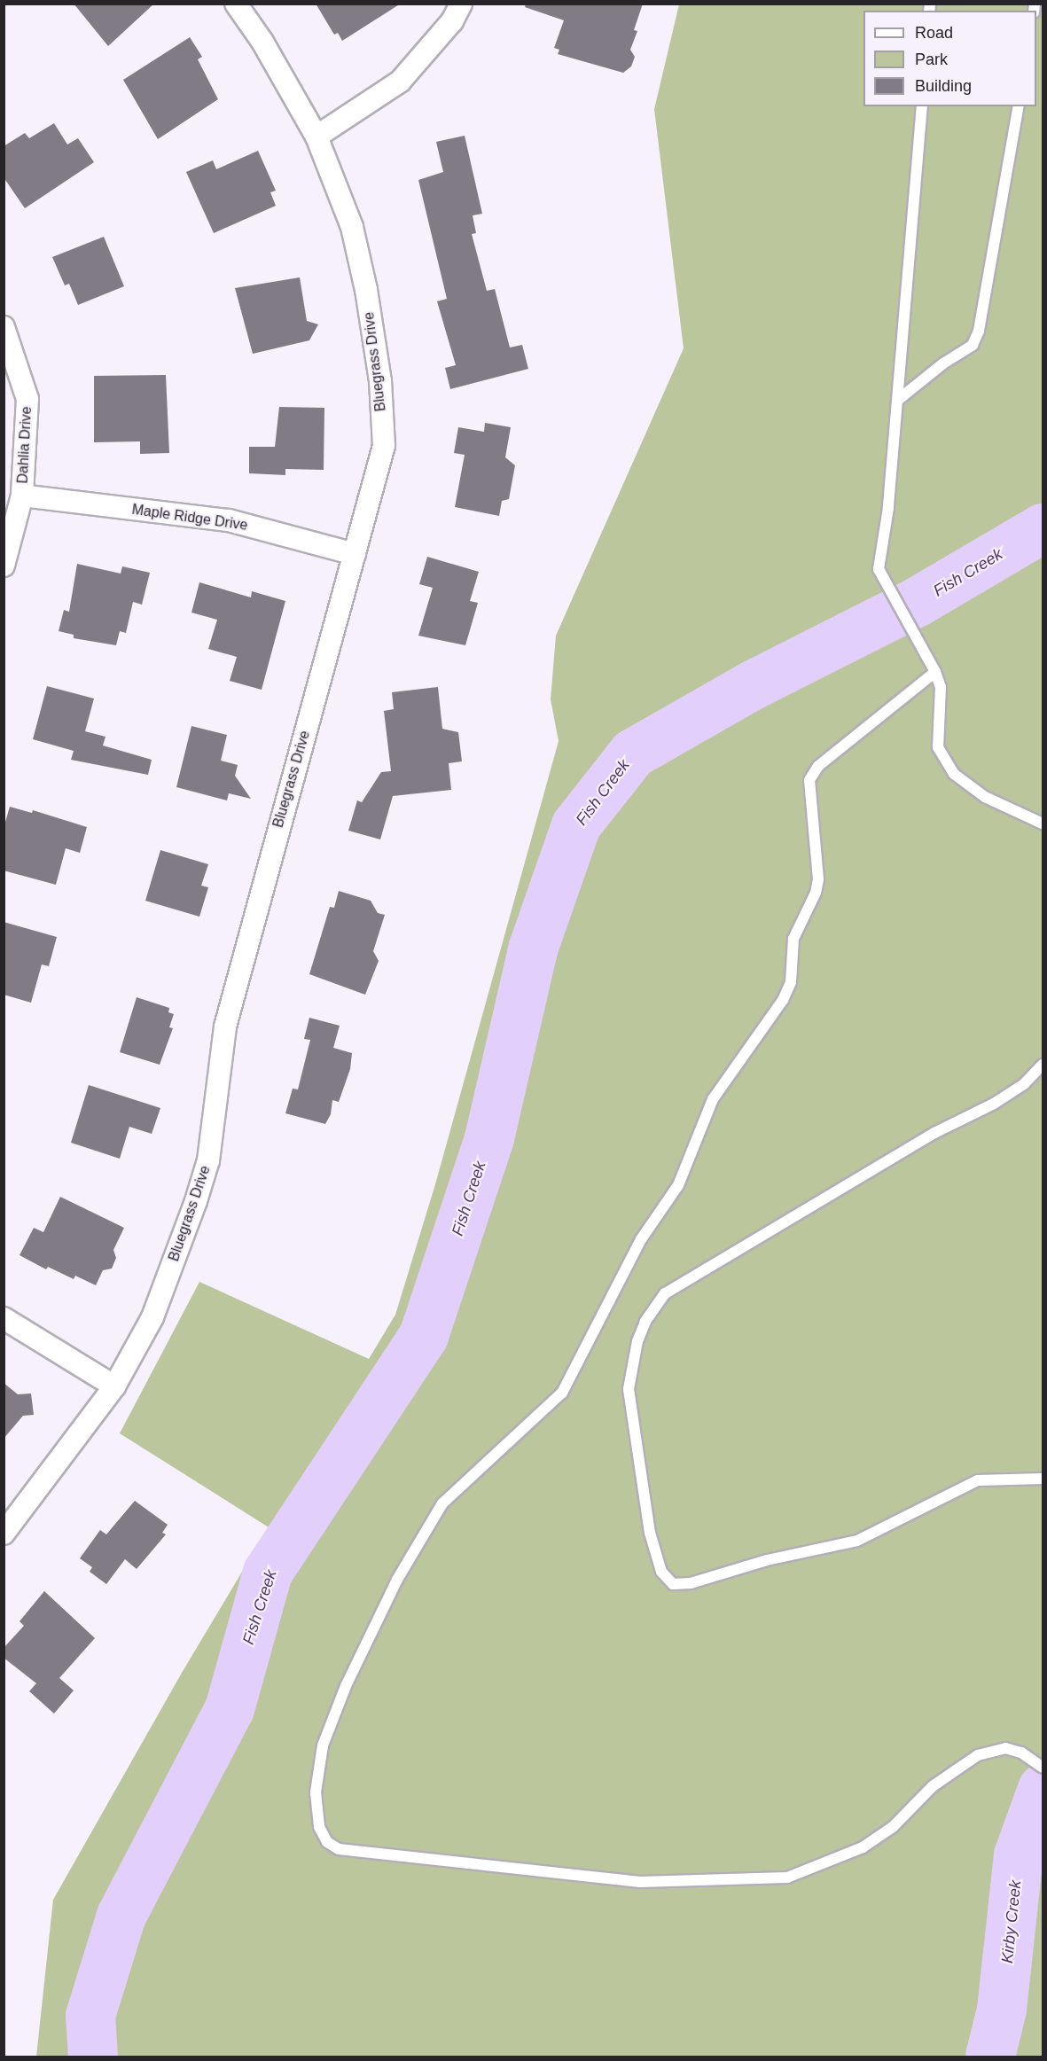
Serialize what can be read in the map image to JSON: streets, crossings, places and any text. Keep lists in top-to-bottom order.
{
  "streets": {
    "street": ["Bluegrass Drive", "Dahlia Drive", "Maple Ridge Drive"]
  },
  "crossings": [
    ["Bluegrass Drive", "Maple Ridge Drive"],
    ["Dahlia Drive", "Maple Ridge Drive"]
  ],
  "water": ["Fish Creek", "Kirby Creek"],
  "legend": ["Road", "Park", "Building"]
}
